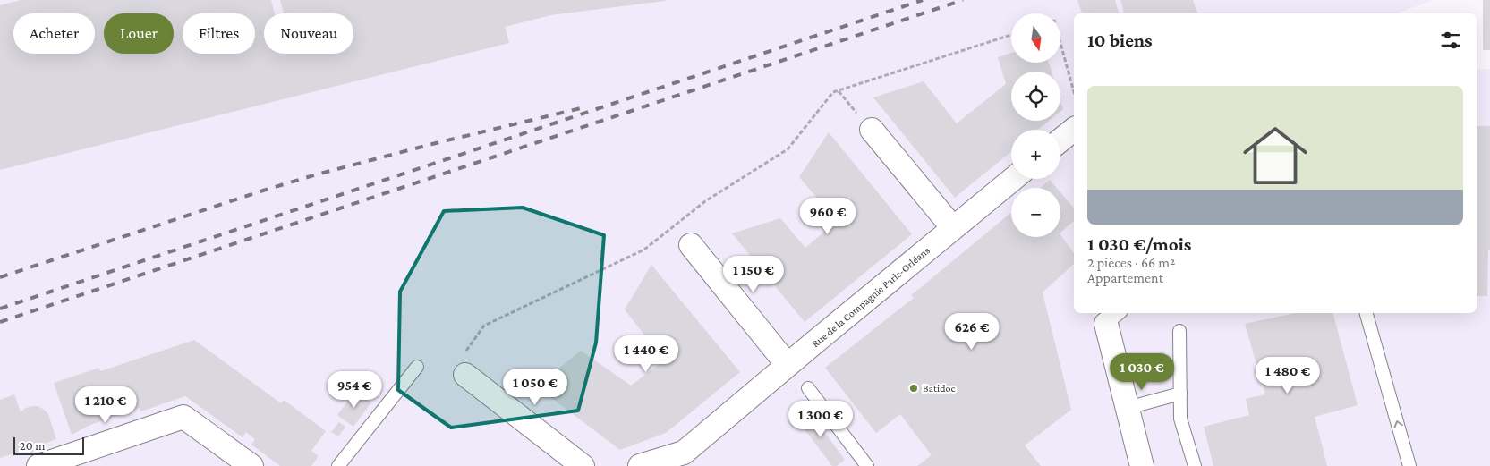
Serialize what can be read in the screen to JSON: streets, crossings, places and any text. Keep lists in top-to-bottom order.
{
  "streets": {
    "street": ["Rue de la Compagnie Paris-Orléans"]
  },
  "places": ["Batidoc"],
  "scale_bar": "20 m",
  "north": "bottom",
  "page": {
    "map_buttons": ["+", "−"],
    "chip": [
      "Acheter",
      "Louer",
      "Filtres",
      "Nouveau"
    ],
    "heading": "10 biens",
    "list": [
      {
        "name": "1 030 €/mois",
        "note": "2 pièces · 66 m² · Appartement"
      }
    ],
    "price": [
      "960 €",
      "1 150 €",
      "626 €",
      "1 440 €",
      "1 030 €",
      "1 480 €",
      "1 050 €",
      "954 €",
      "1 210 €",
      "1 300 €"
    ],
    "scale": "20 m"
  }
}
